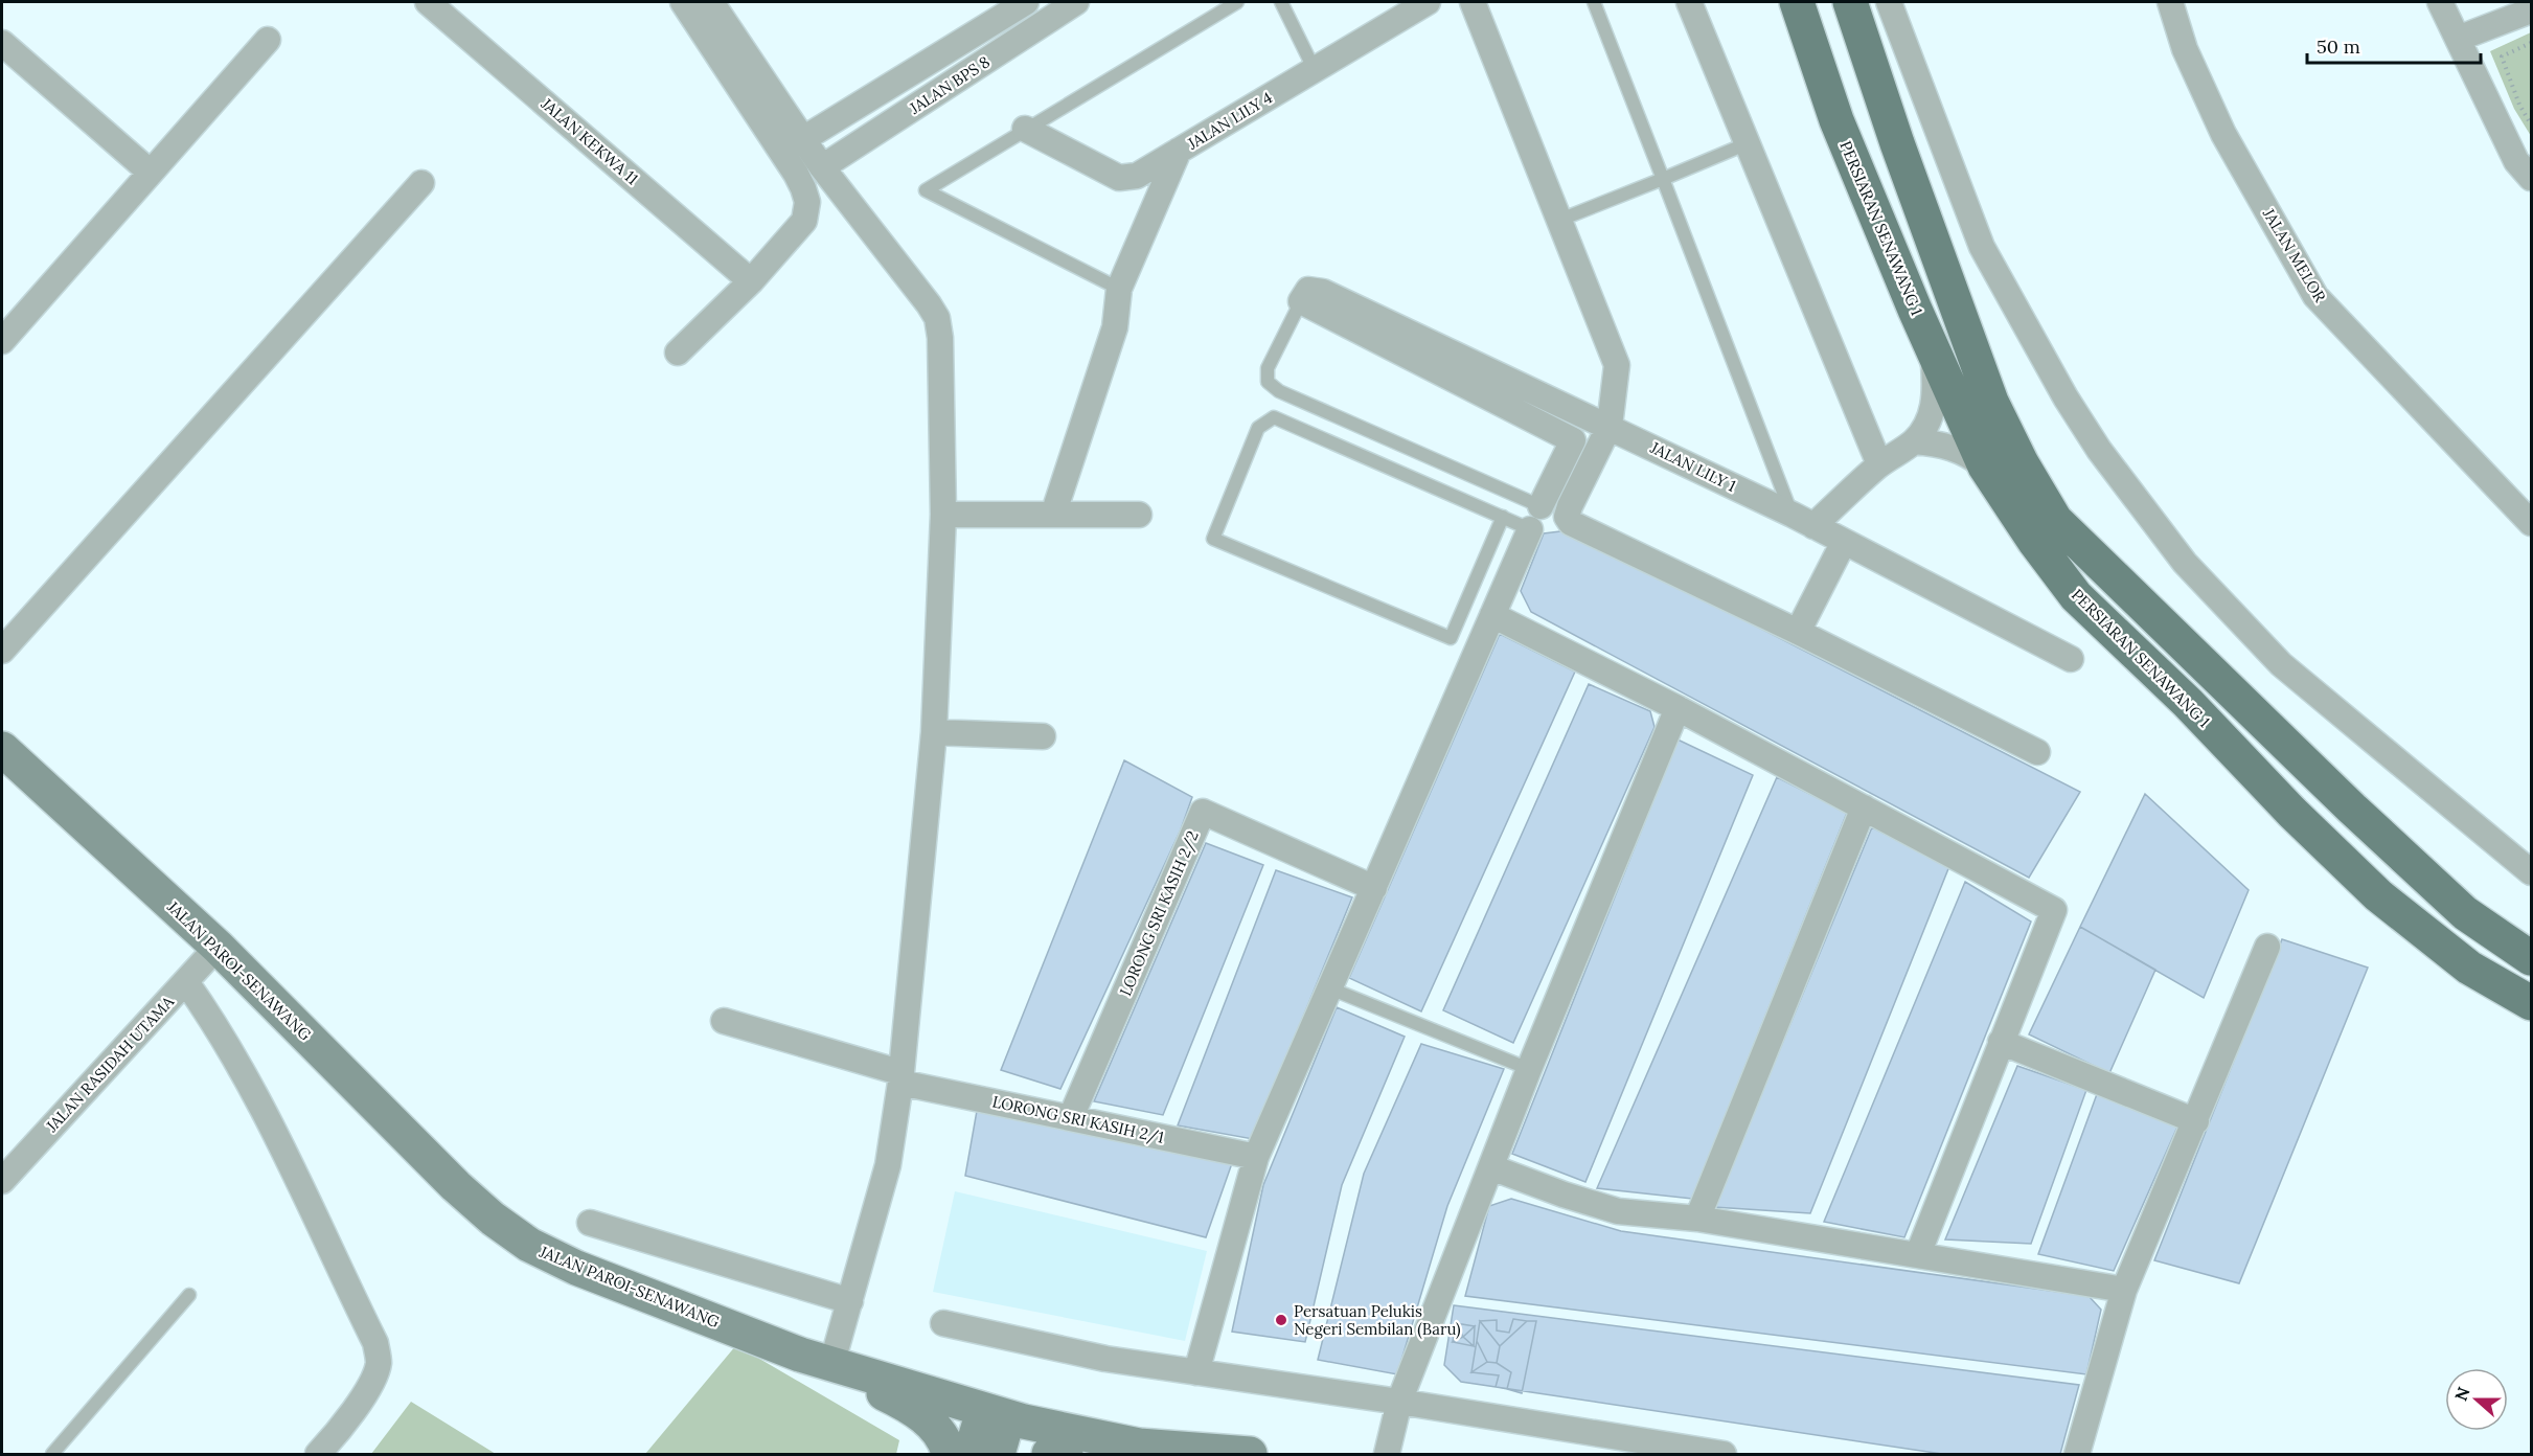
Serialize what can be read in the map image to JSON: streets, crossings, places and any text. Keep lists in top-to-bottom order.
{
  "streets": {
    "main road": ["PERSIARAN SENAWANG 1", "JALAN PAROI-SENAWANG"],
    "street": [
      "JALAN BPS 8",
      "JALAN LILY 4",
      "JALAN KEKWA 11",
      "JALAN MELOR",
      "JALAN LILY 1",
      "LORONG SRI KASIH 2/2",
      "JALAN RASIDAH UTAMA",
      "LORONG SRI KASIH 2/1"
    ]
  },
  "crossings": [
    ["LORONG SRI KASIH 2/2", "LORONG SRI KASIH 2/1"],
    ["JALAN PAROI-SENAWANG", "JALAN RASIDAH UTAMA"]
  ],
  "places": ["Persatuan Pelukis Negeri Sembilan (Baru)"],
  "scale_bar": "50 m",
  "north": "left"
}
